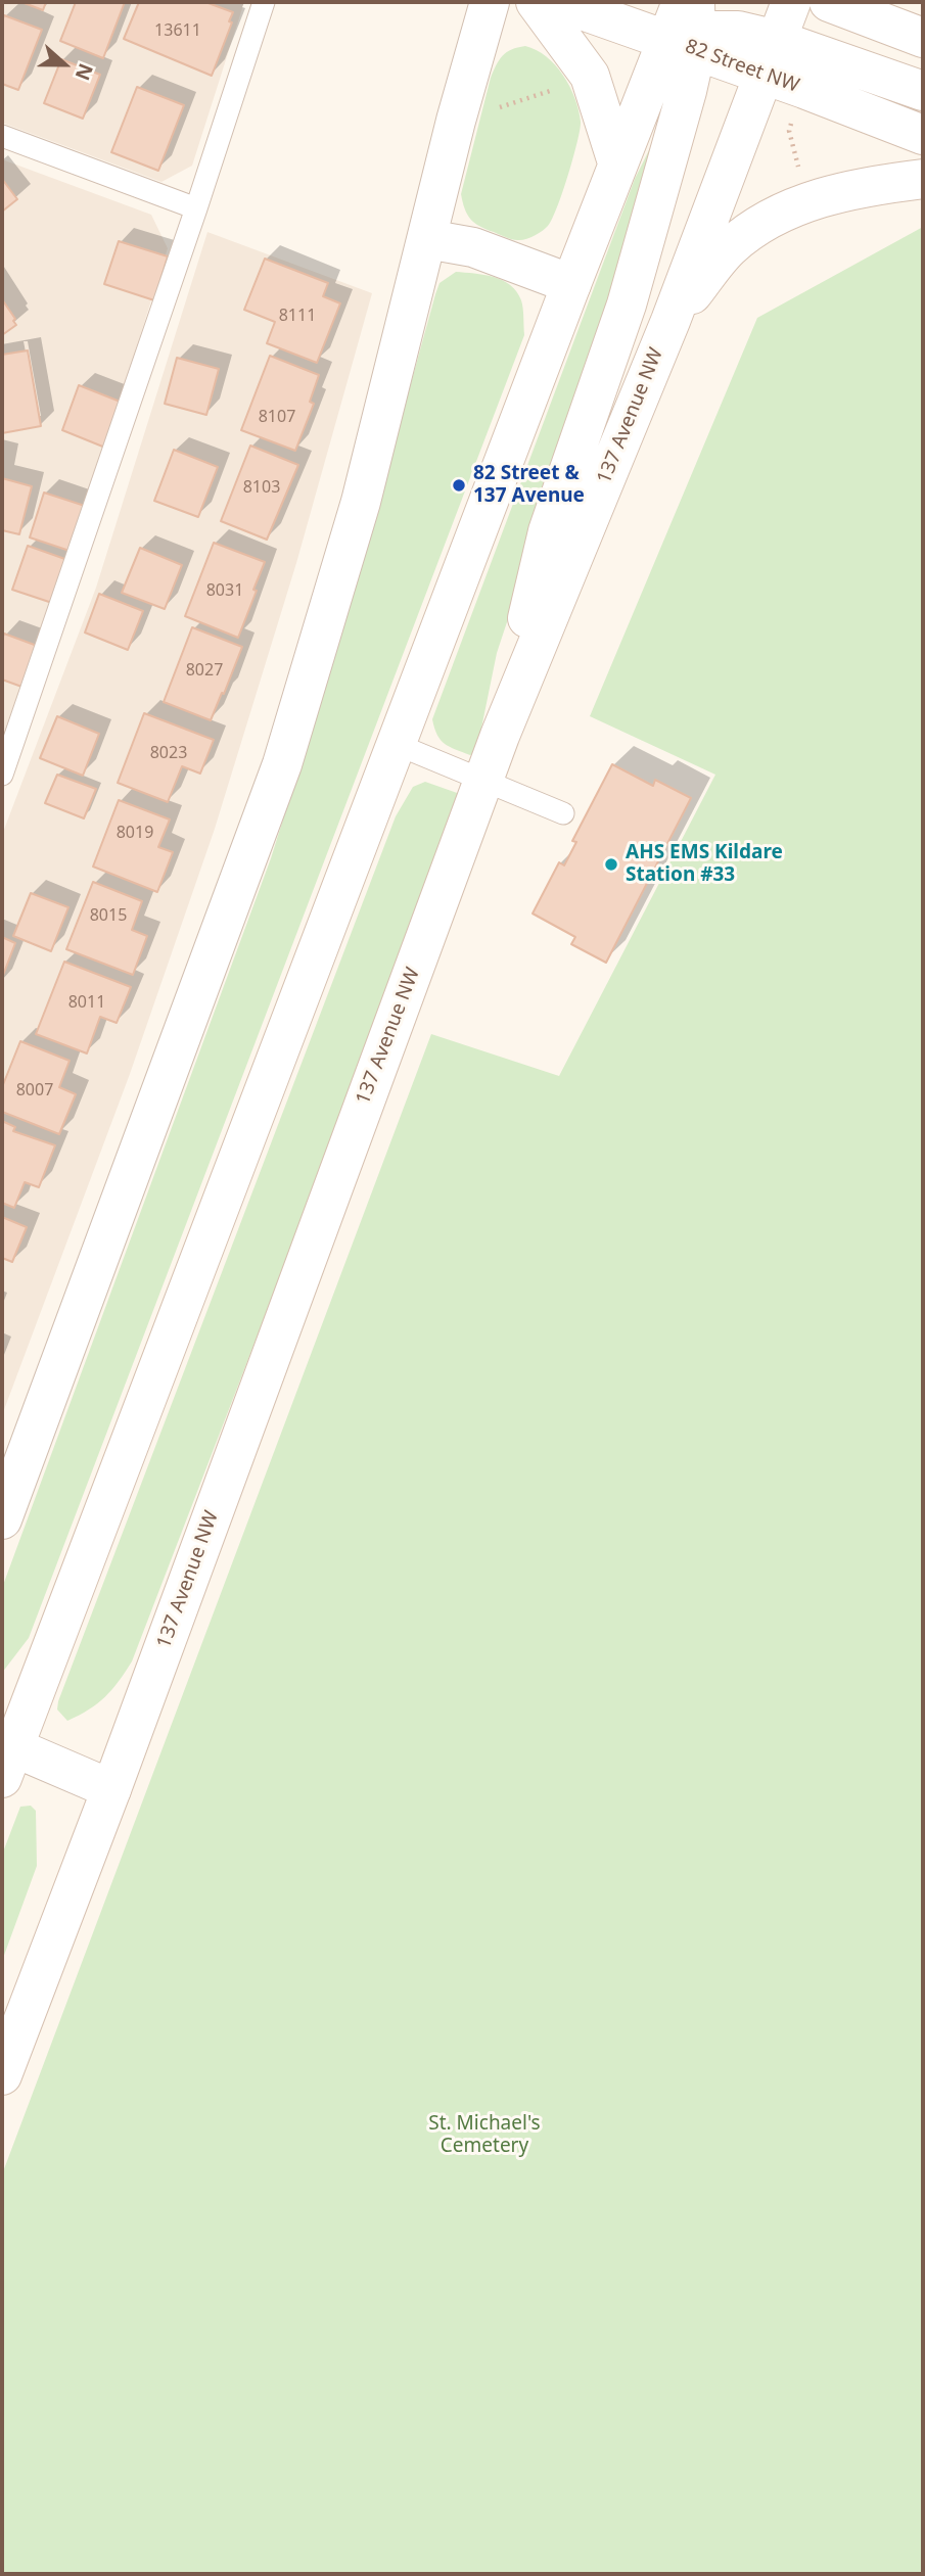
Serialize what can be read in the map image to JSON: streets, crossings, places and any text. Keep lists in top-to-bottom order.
{
  "streets": {
    "main road": ["82 Street NW", "137 Avenue NW"]
  },
  "crossings": [
    ["82 Street NW", "137 Avenue NW"]
  ],
  "parks": ["St. Michael's Cemetery"],
  "places": ["82 Street & 137 Avenue", "AHS EMS Kildare Station #33"],
  "house_numbers": [
    "13611",
    "8111",
    "8107",
    "8103",
    "8031",
    "8027",
    "8023",
    "8019",
    "8015",
    "8011",
    "8007"
  ],
  "north": "right"
}
